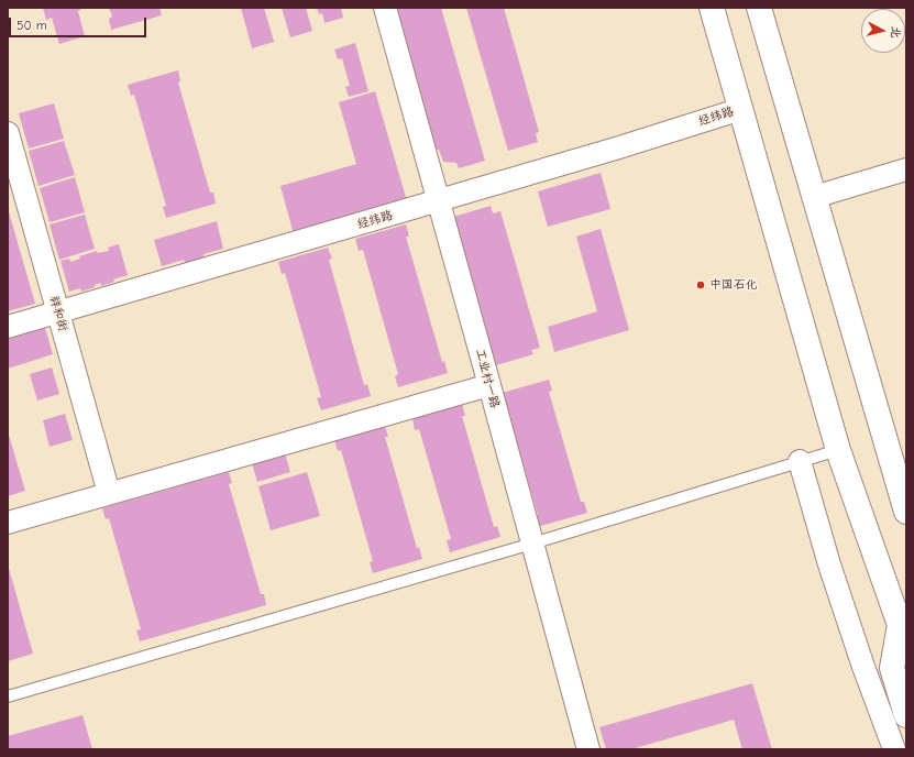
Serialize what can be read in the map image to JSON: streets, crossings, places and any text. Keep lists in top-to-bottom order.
{
  "streets": {
    "street": ["经纬路", "祥和街", "工业村一路"]
  },
  "crossings": [
    ["经纬路", "祥和街"],
    ["经纬路", "工业村一路"]
  ],
  "places": ["中国石化"],
  "scale_bar": "50 m",
  "north": "right"
}
